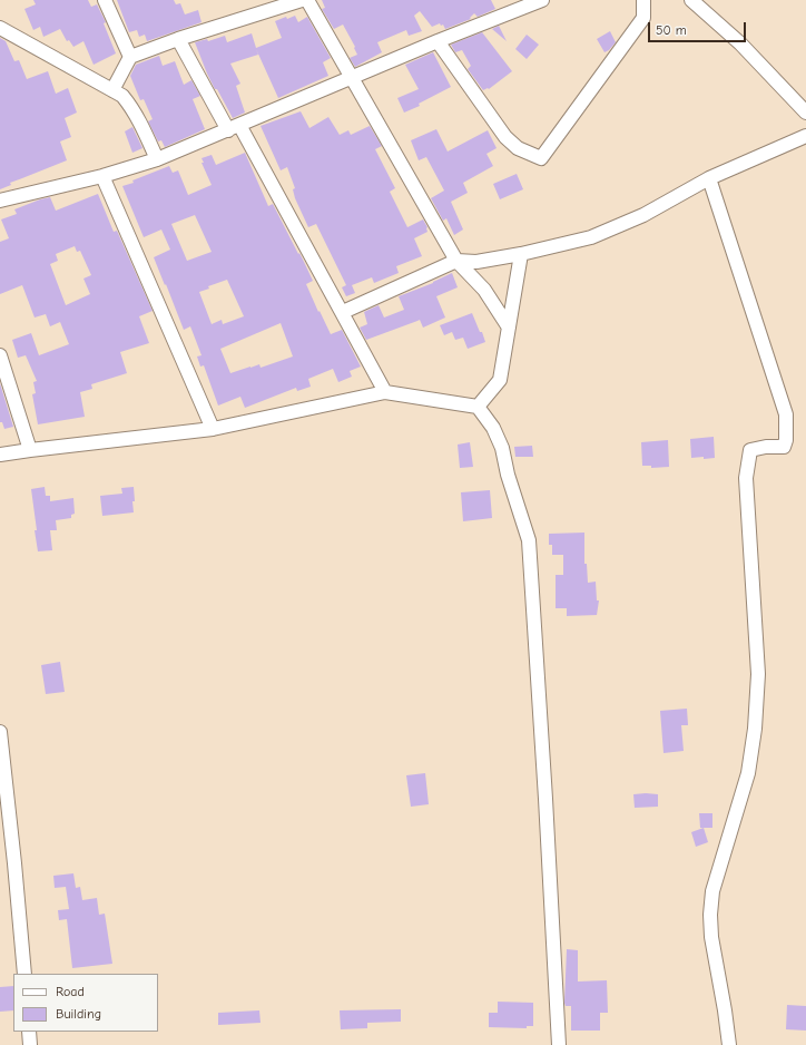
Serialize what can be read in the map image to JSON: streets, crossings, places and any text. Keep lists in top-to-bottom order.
{
  "legend": ["Road", "Building"],
  "scale_bar": "50 m"
}
